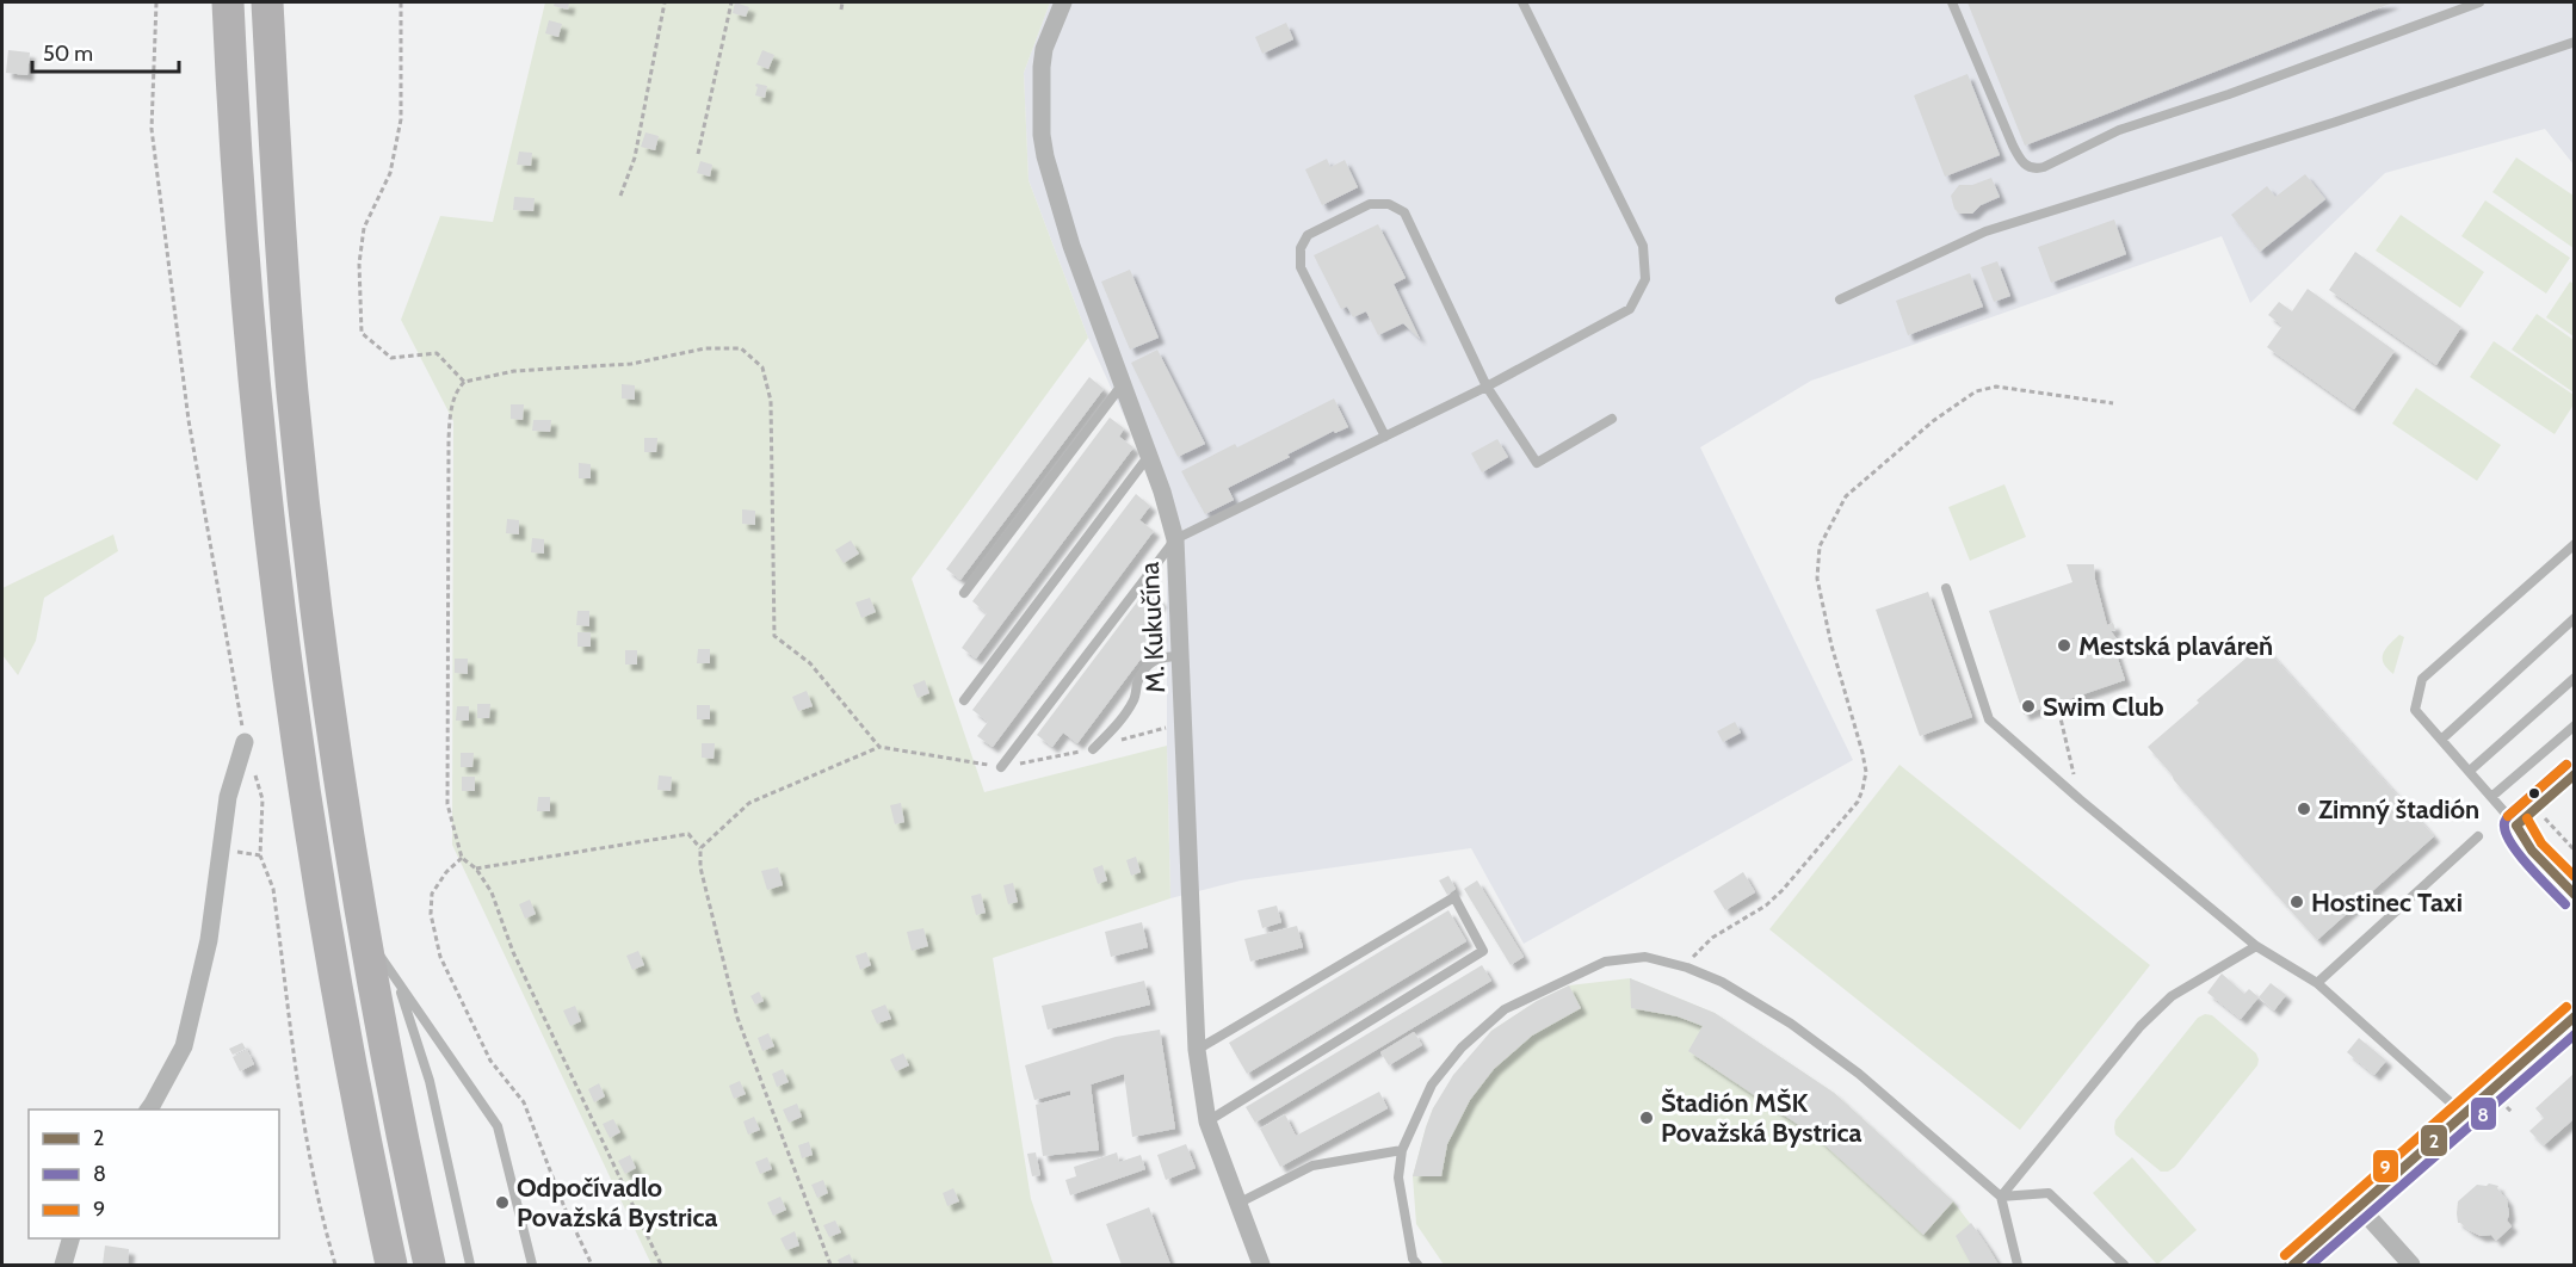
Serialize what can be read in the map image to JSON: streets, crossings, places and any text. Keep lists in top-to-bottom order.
{
  "streets": {
    "street": ["M. Kukučína"]
  },
  "places": [
    "Mestská plaváreň",
    "Swim Club",
    "Zimný štadión",
    "Hostinec Taxi",
    "Štadión MŠK Považská Bystrica",
    "Odpočívadlo Považská Bystrica"
  ],
  "lines": ["transit line 8", "transit line 9", "transit line 2"],
  "legend": ["2", "8", "9"],
  "scale_bar": "50 m"
}
